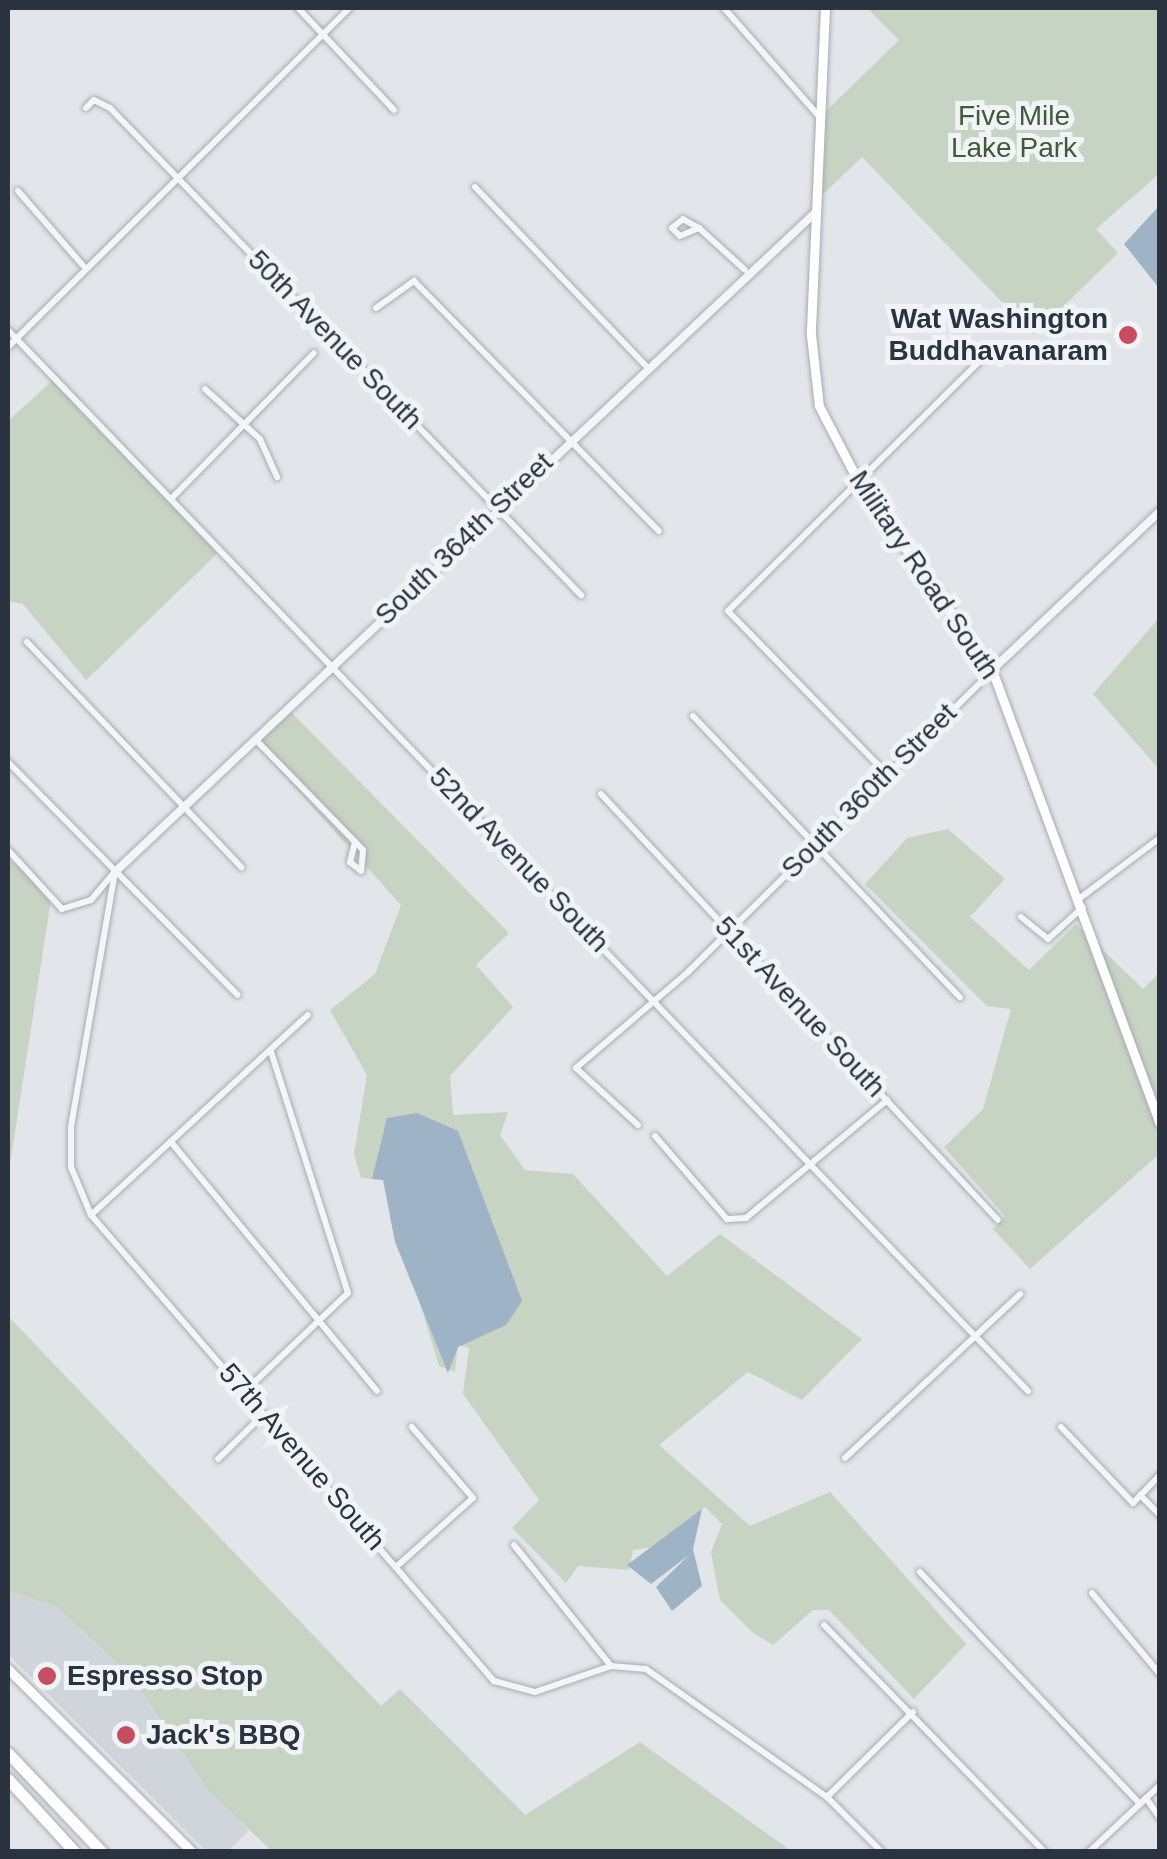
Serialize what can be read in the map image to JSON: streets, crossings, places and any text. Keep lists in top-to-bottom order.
{
  "streets": {
    "main road": ["Military Road South"],
    "street": [
      "50th Avenue South",
      "South 364th Street",
      "South 360th Street",
      "52nd Avenue South",
      "51st Avenue South",
      "57th Avenue South"
    ]
  },
  "crossings": [
    ["50th Avenue South", "South 364th Street"],
    ["South 364th Street", "Military Road South"],
    ["South 364th Street", "52nd Avenue South"],
    ["South 364th Street", "57th Avenue South"],
    ["Military Road South", "South 360th Street"],
    ["South 360th Street", "52nd Avenue South"],
    ["South 360th Street", "51st Avenue South"]
  ],
  "parks": ["Five Mile Lake Park"],
  "places": ["Wat Washington Buddhavanaram", "Espresso Stop", "Jack's BBQ"]
}
